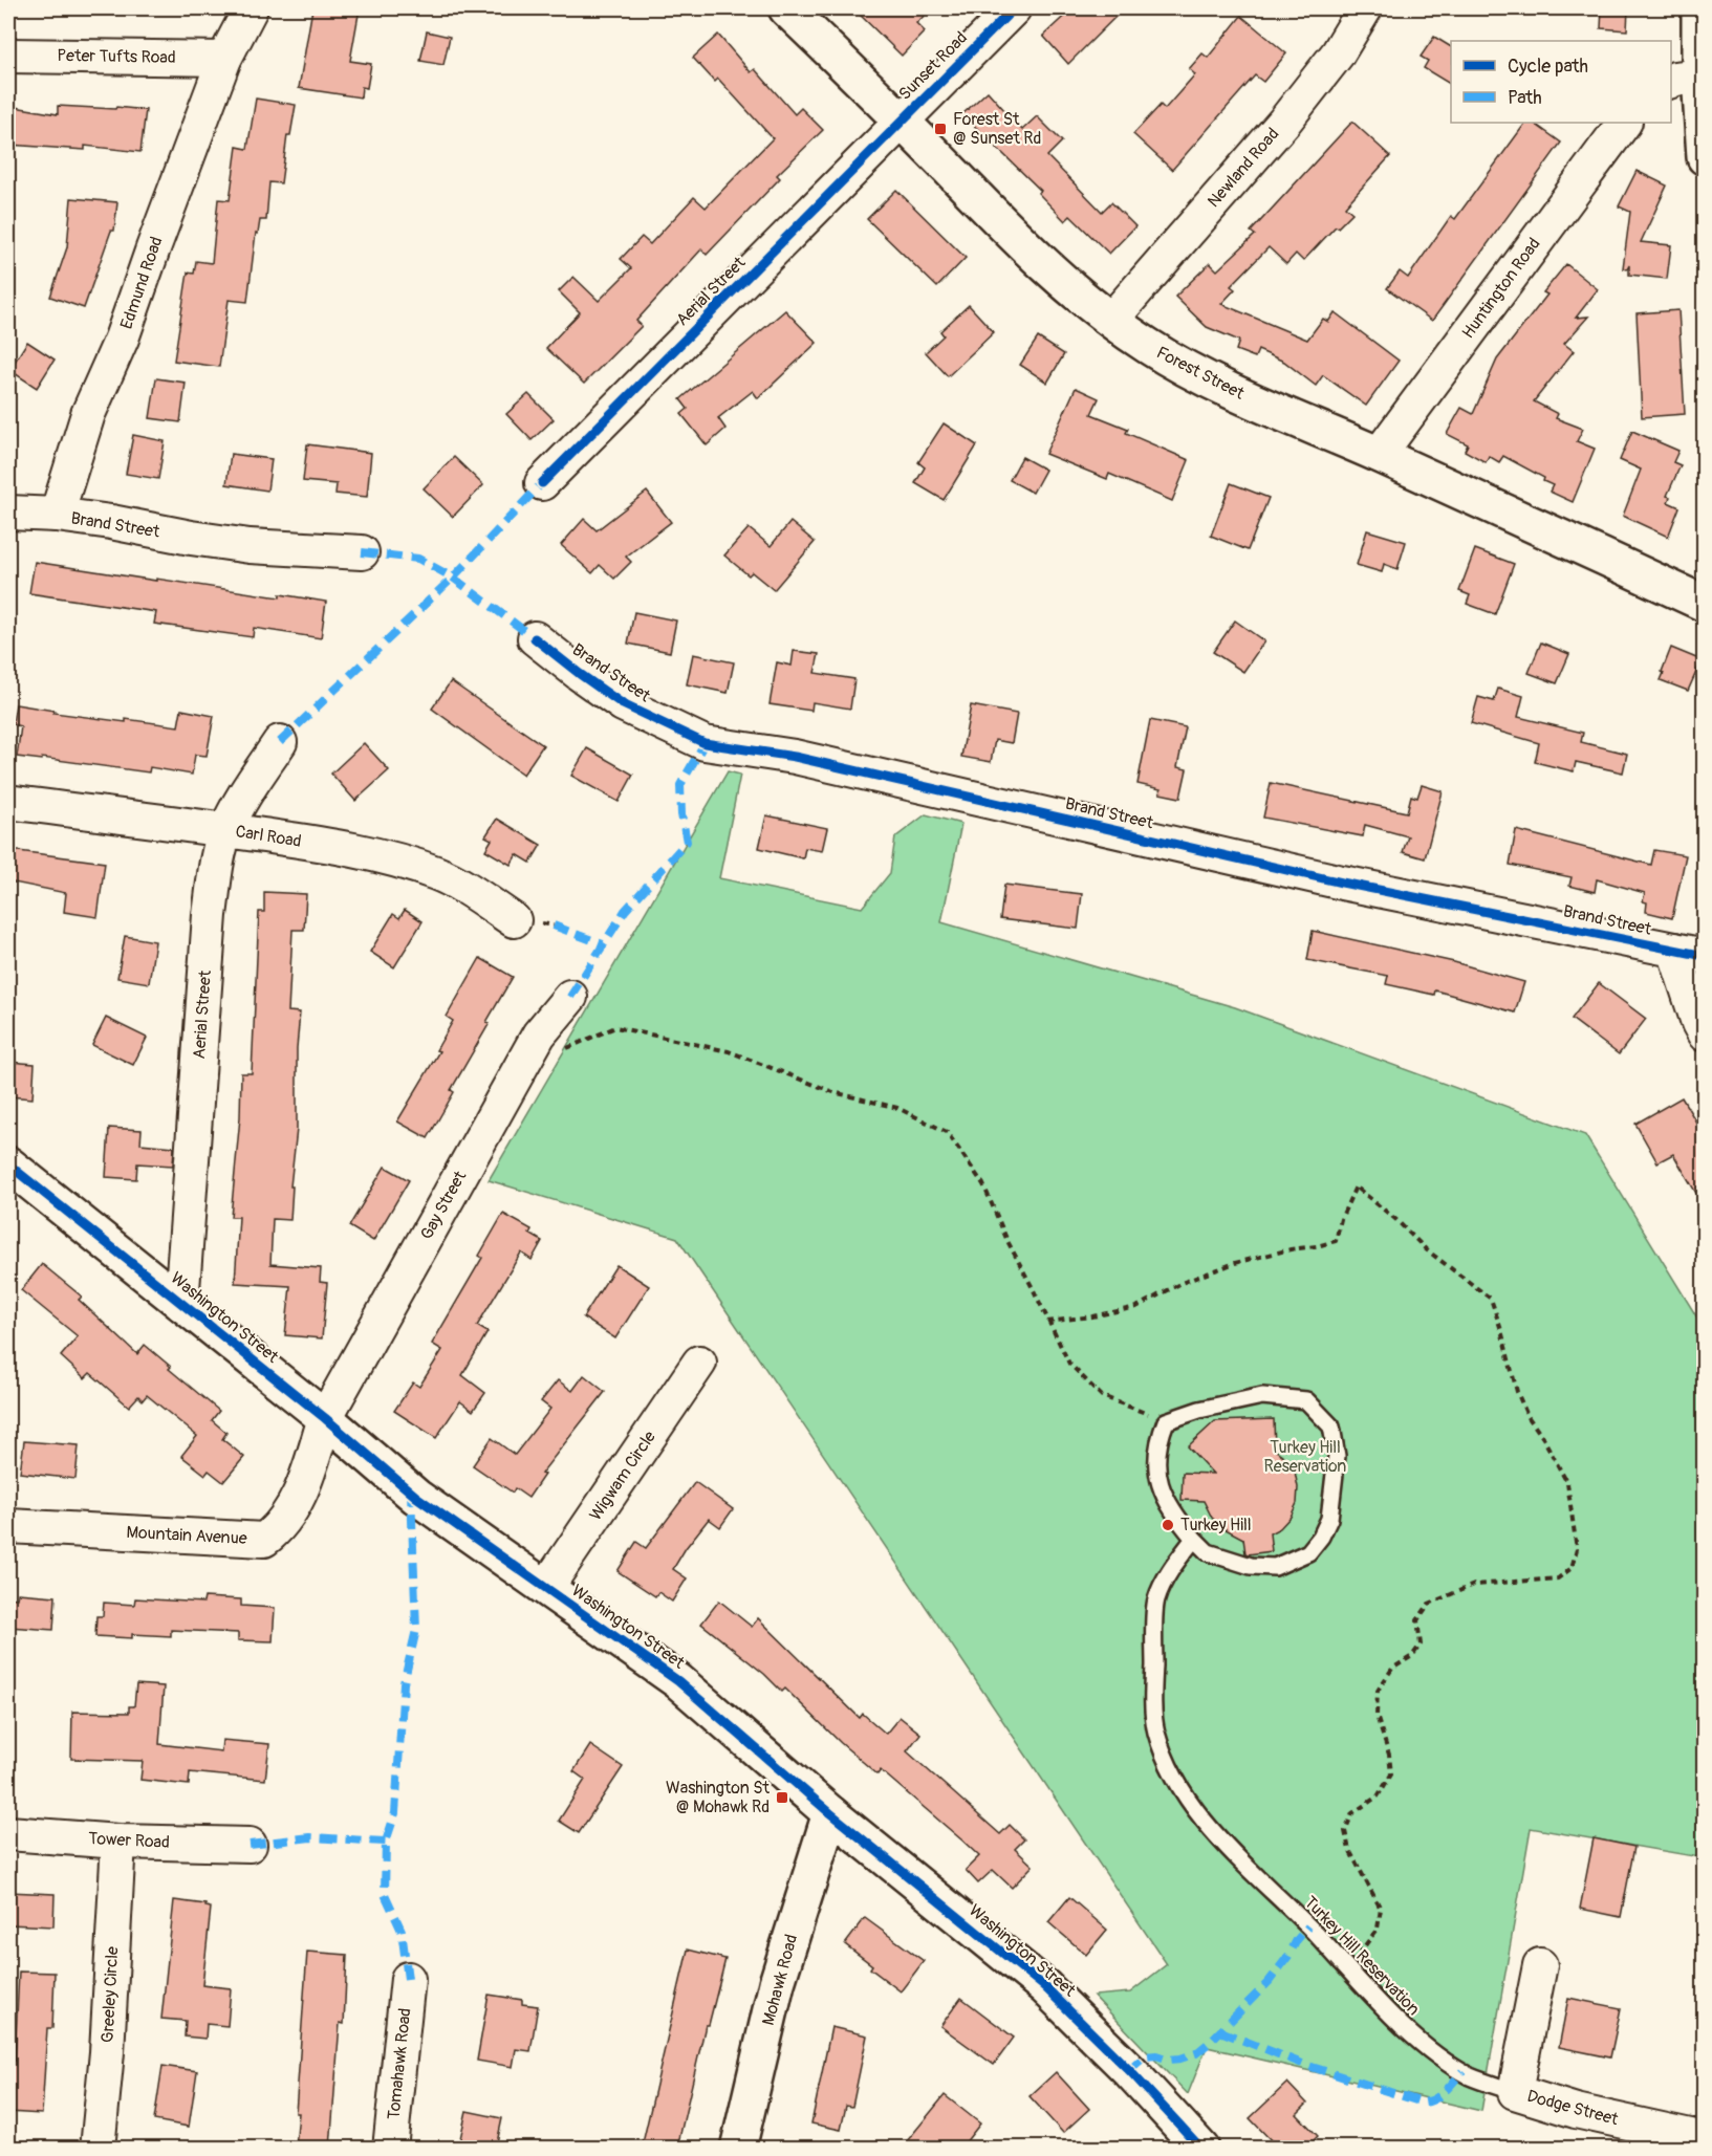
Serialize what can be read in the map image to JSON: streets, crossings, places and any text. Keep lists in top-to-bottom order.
{
  "streets": {
    "street": [
      "Peter Tufts Road",
      "Sunset Road",
      "Newland Road",
      "Edmund Road",
      "Huntington Road",
      "Aerial Street",
      "Forest Street",
      "Brand Street",
      "Carl Road",
      "Gay Street",
      "Washington Street",
      "Wigwam Circle",
      "Mountain Avenue",
      "Tower Road",
      "Mohawk Road",
      "Greeley Circle",
      "Tomahawk Road",
      "Dodge Street"
    ],
    "lane": ["Turkey Hill Reservation"]
  },
  "crossings": [
    ["Peter Tufts Road", "Edmund Road"],
    ["Sunset Road", "Aerial Street"],
    ["Sunset Road", "Forest Street"],
    ["Newland Road", "Forest Street"],
    ["Edmund Road", "Brand Street"],
    ["Huntington Road", "Forest Street"],
    ["Aerial Street", "Forest Street"],
    ["Aerial Street", "Carl Road"],
    ["Aerial Street", "Washington Street"],
    ["Gay Street", "Washington Street"],
    ["Gay Street", "Mountain Avenue"],
    ["Washington Street", "Wigwam Circle"],
    ["Washington Street", "Mountain Avenue"],
    ["Washington Street", "Mohawk Road"],
    ["Tower Road", "Greeley Circle"],
    ["Turkey Hill Reservation", "Dodge Street"]
  ],
  "parks": ["Turkey Hill Reservation"],
  "places": {
    "transit": ["Forest St @ Sunset Rd", "Washington St @ Mohawk Rd"],
    "other": ["Turkey Hill"]
  },
  "legend": ["Cycle path", "Path"]
}
